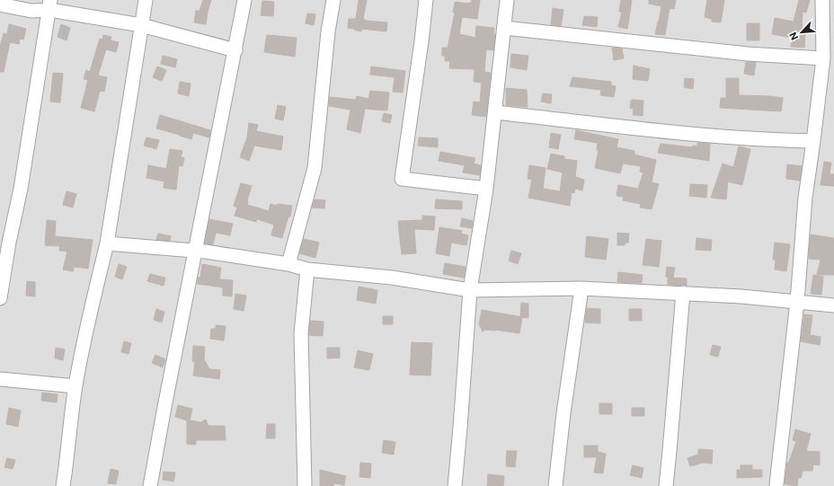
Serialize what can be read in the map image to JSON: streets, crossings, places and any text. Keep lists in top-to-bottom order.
{
  "north": "bottom left"
}
